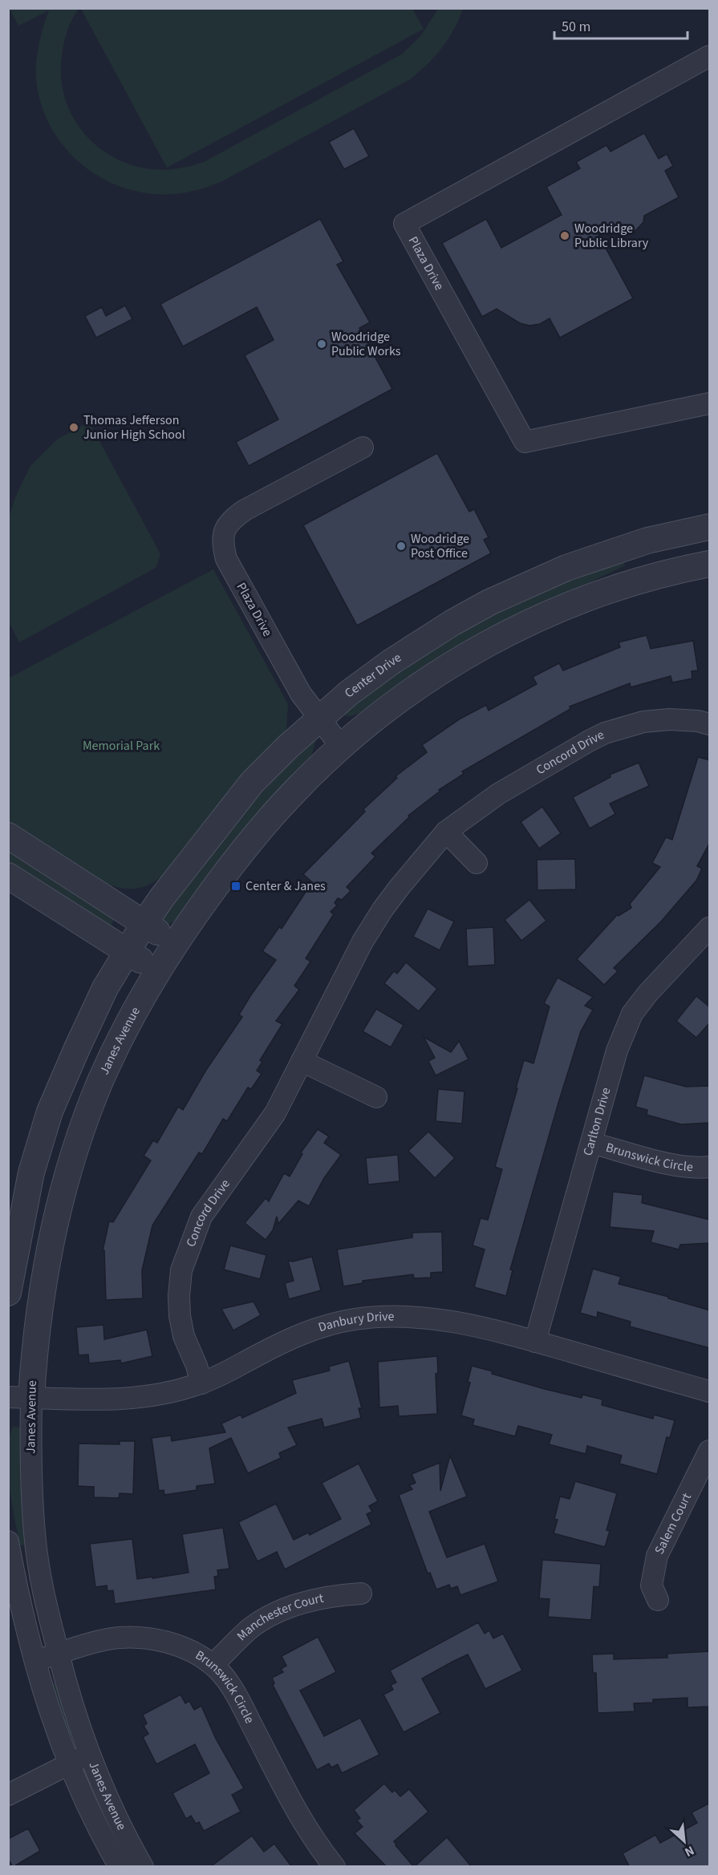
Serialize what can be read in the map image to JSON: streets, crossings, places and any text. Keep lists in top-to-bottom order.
{
  "streets": {
    "street": [
      "Plaza Drive",
      "Center Drive",
      "Concord Drive",
      "Janes Avenue",
      "Carlton Drive",
      "Brunswick Circle",
      "Danbury Drive",
      "Salem Court",
      "Manchester Court"
    ]
  },
  "crossings": [
    ["Plaza Drive", "Center Drive"],
    ["Concord Drive", "Danbury Drive"],
    ["Janes Avenue", "Brunswick Circle"],
    ["Janes Avenue", "Danbury Drive"],
    ["Carlton Drive", "Brunswick Circle"],
    ["Carlton Drive", "Danbury Drive"],
    ["Brunswick Circle", "Manchester Court"]
  ],
  "parks": ["Memorial Park"],
  "places": {
    "other": [
      "Woodridge Public Library",
      "Woodridge Public Works",
      "Thomas Jefferson Junior High School",
      "Woodridge Post Office"
    ],
    "transit": ["Center & Janes"]
  },
  "scale_bar": "50 m",
  "north": "bottom right"
}
